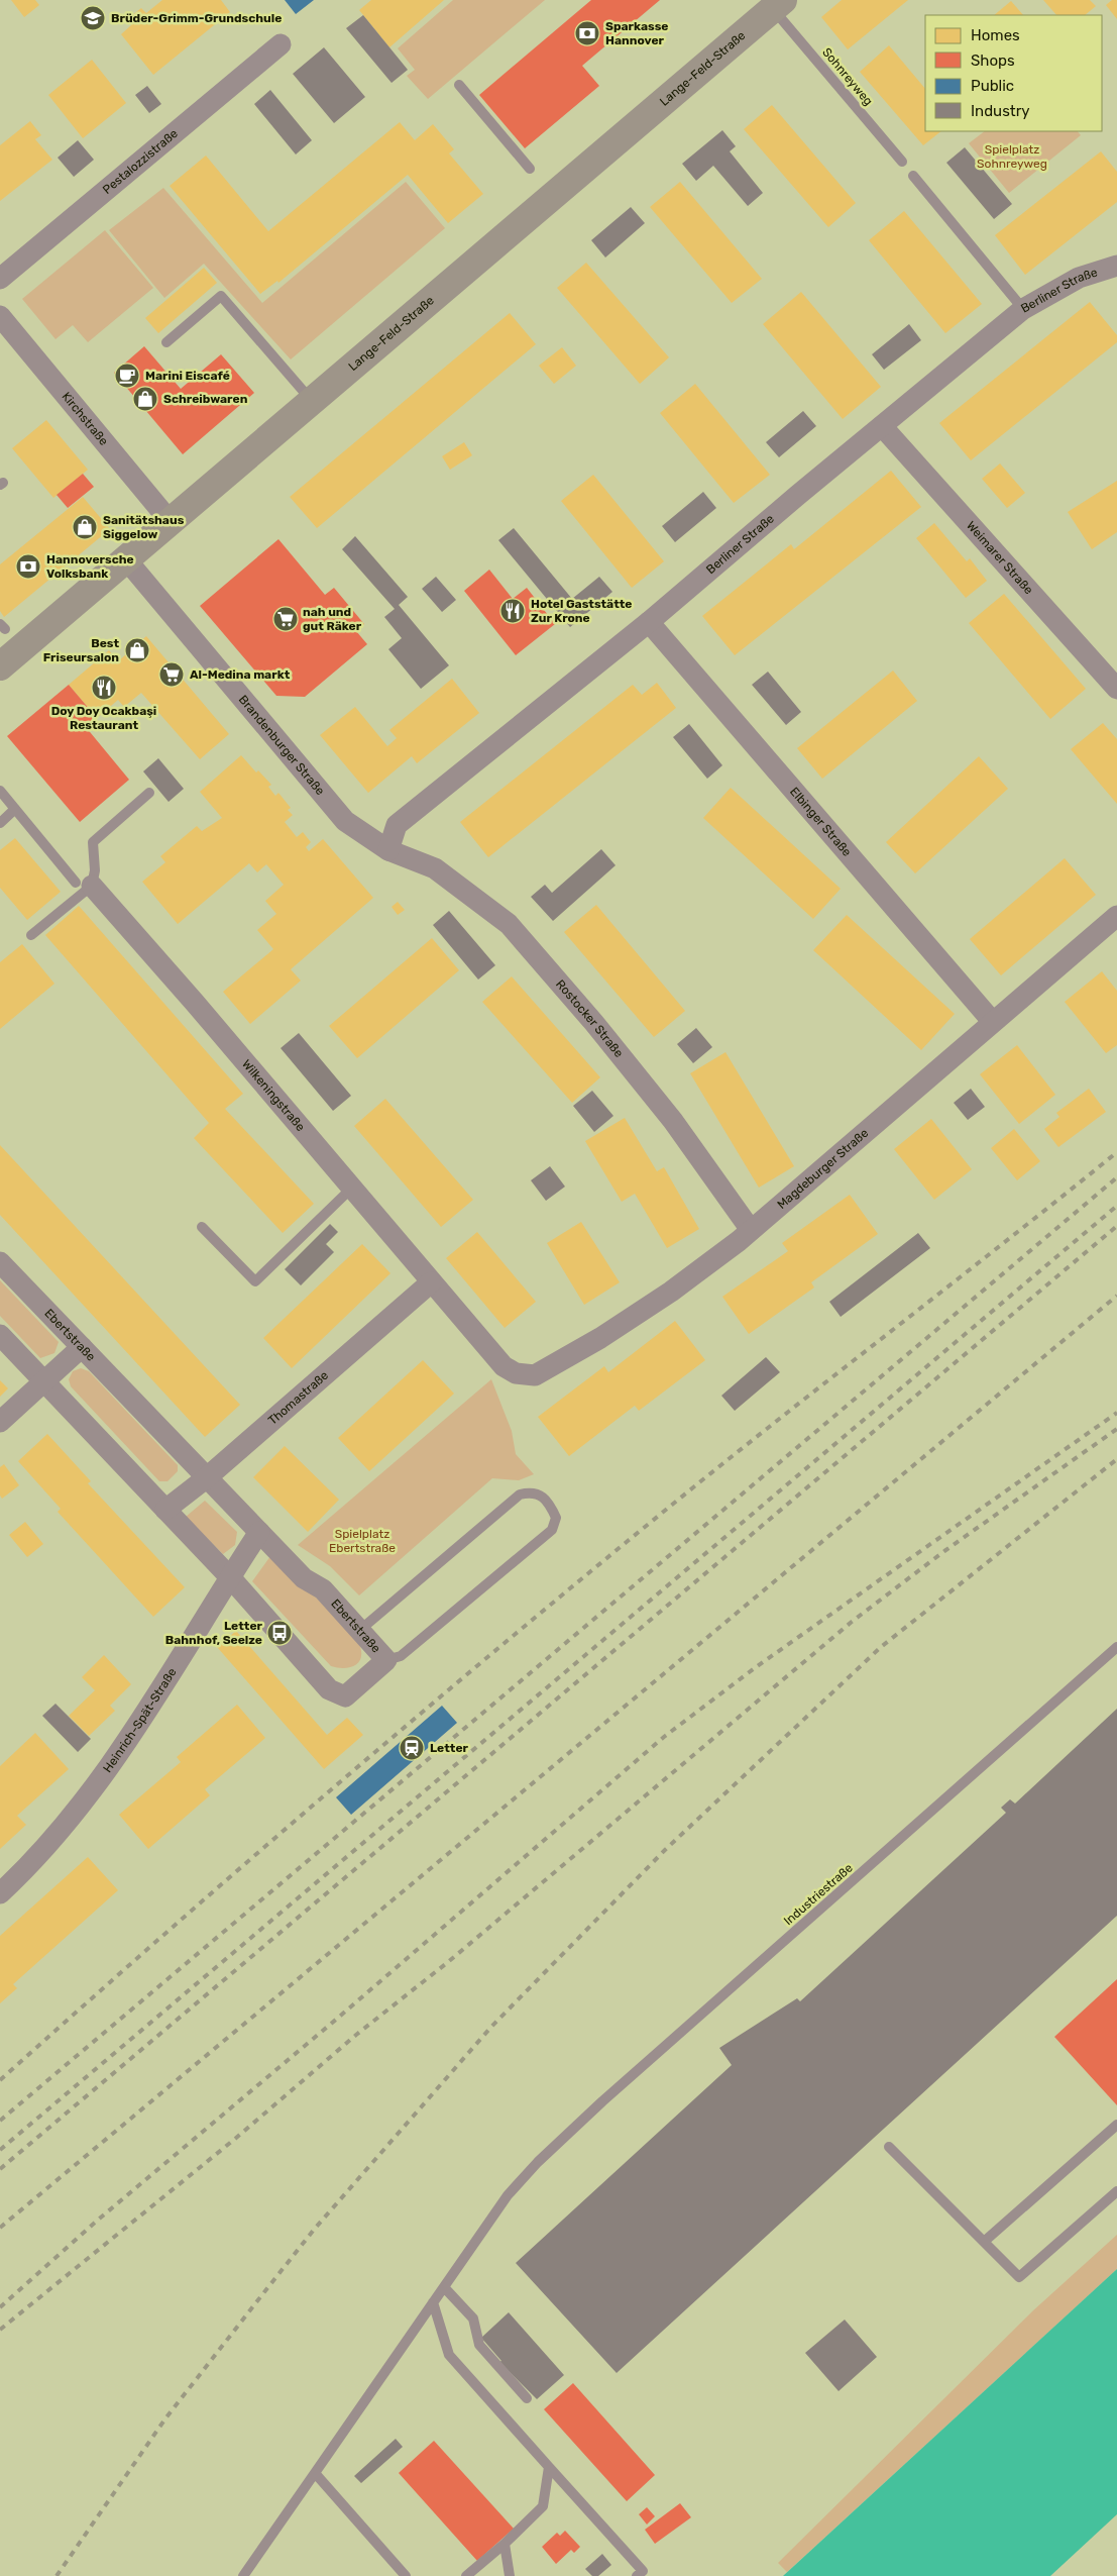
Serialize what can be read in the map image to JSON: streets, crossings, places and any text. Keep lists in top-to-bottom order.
{
  "streets": {
    "street": [
      "Lange-Feld-Straße",
      "Pestalozzistraße",
      "Berliner Straße",
      "Kirchstraße",
      "Weimarer Straße",
      "Brandenburger Straße",
      "Elbinger Straße",
      "Rostocker Straße",
      "Wilkeningstraße",
      "Magdeburger Straße",
      "Ebertstraße",
      "Thomastraße",
      "Heinrich-Spät-Straße"
    ],
    "lane": ["Sohnreyweg", "Industriestraße"]
  },
  "crossings": [
    ["Lange-Feld-Straße", "Sohnreyweg"],
    ["Lange-Feld-Straße", "Kirchstraße"],
    ["Lange-Feld-Straße", "Brandenburger Straße"],
    ["Berliner Straße", "Weimarer Straße"],
    ["Berliner Straße", "Brandenburger Straße"],
    ["Berliner Straße", "Elbinger Straße"],
    ["Berliner Straße", "Rostocker Straße"],
    ["Brandenburger Straße", "Rostocker Straße"],
    ["Elbinger Straße", "Magdeburger Straße"],
    ["Rostocker Straße", "Magdeburger Straße"],
    ["Wilkeningstraße", "Magdeburger Straße"],
    ["Wilkeningstraße", "Thomastraße"],
    ["Ebertstraße", "Thomastraße"],
    ["Ebertstraße", "Heinrich-Spät-Straße"]
  ],
  "parks": ["Spielplatz Sohnreyweg", "Spielplatz Ebertstraße"],
  "places": {
    "school or university": ["Brüder-Grimm-Grundschule"],
    "bank": ["Sparkasse Hannover", "Hannoversche Volksbank"],
    "cafe": ["Marini Eiscafé"],
    "shop": ["Schreibwaren", "Sanitätshaus Siggelow", "Best Friseursalon"],
    "restaurant": ["Hotel Gaststätte Zur Krone", "Doy Doy Ocakbaşi Restaurant"],
    "supermarket": ["nah und gut Räker", "Al-Medina markt"],
    "bus stop": ["Letter Bahnhof, Seelze"],
    "station": ["Letter"]
  },
  "legend": [
    "Homes",
    "Shops",
    "Public",
    "Industry"
  ]
}
